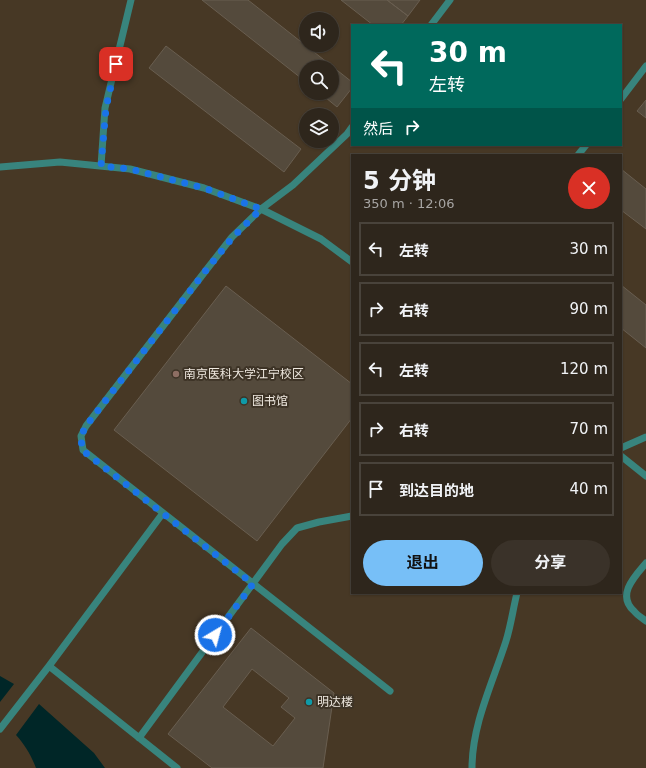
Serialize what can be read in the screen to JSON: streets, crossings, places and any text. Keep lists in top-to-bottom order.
{
  "places": ["南京医科大学江宁校区", "图书馆", "明达楼"],
  "page": {
    "turn": ["30 m", "左转"],
    "then": "然后",
    "heading": ["5 分钟", "350 m · 12:06"],
    "list": [
      {
        "name": "左转",
        "value": "30 m"
      },
      {
        "name": "右转",
        "value": "90 m"
      },
      {
        "name": "左转",
        "value": "120 m"
      },
      {
        "name": "右转",
        "value": "70 m"
      },
      {
        "name": "到达目的地",
        "value": "40 m"
      }
    ],
    "buttons": ["退出", "分享"]
  }
}
